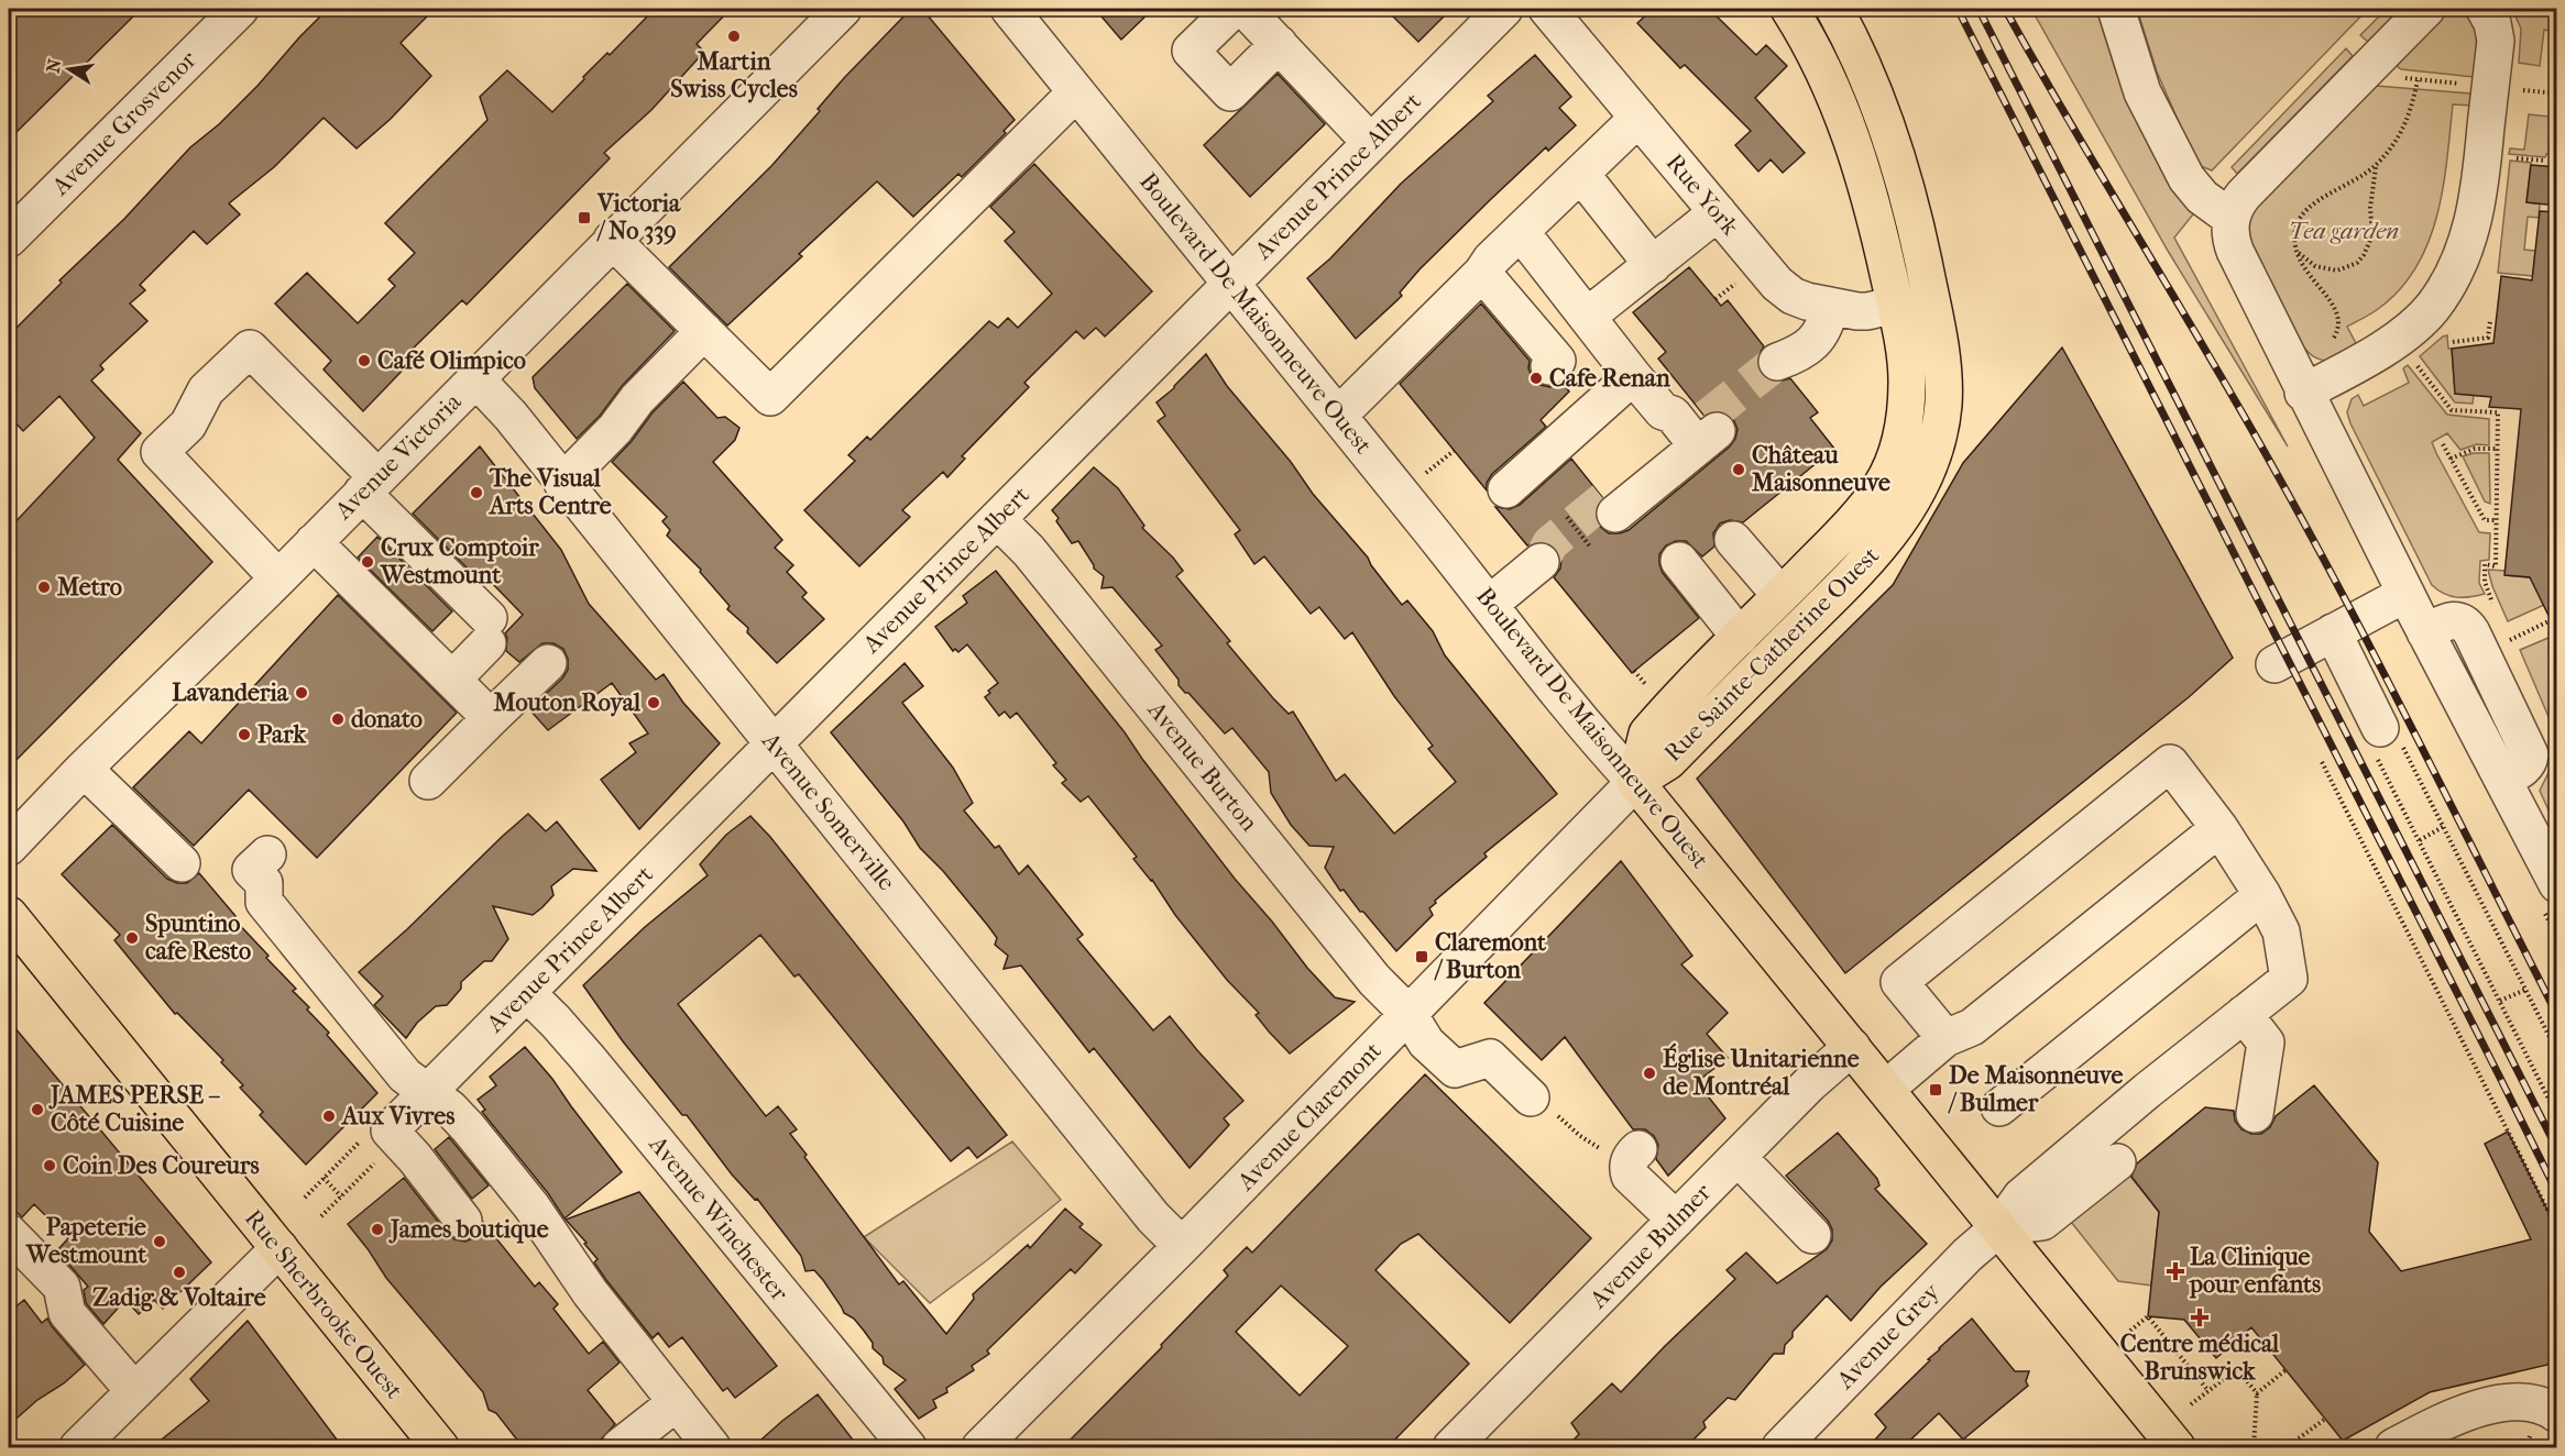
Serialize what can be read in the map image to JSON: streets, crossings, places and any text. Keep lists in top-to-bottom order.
{
  "streets": {
    "main road": ["Boulevard De Maisonneuve Ouest", "Rue Sainte-Catherine Ouest", "Rue Sherbrooke Ouest"],
    "street": [
      "Avenue Grosvenor",
      "Avenue Prince Albert",
      "Rue York",
      "Avenue Victoria",
      "Avenue Burton",
      "Avenue Somerville",
      "Avenue Claremont",
      "Avenue Winchester",
      "Avenue Bulmer",
      "Avenue Grey"
    ]
  },
  "crossings": [
    ["Avenue Prince Albert", "Boulevard De Maisonneuve Ouest"],
    ["Avenue Prince Albert", "Avenue Burton"],
    ["Avenue Prince Albert", "Avenue Somerville"],
    ["Avenue Prince Albert", "Avenue Winchester"],
    ["Rue York", "Rue Sainte-Catherine Ouest"],
    ["Boulevard De Maisonneuve Ouest", "Rue Sainte-Catherine Ouest"],
    ["Boulevard De Maisonneuve Ouest", "Avenue Claremont"],
    ["Boulevard De Maisonneuve Ouest", "Avenue Bulmer"],
    ["Boulevard De Maisonneuve Ouest", "Avenue Grey"],
    ["Avenue Victoria", "Avenue Somerville"],
    ["Rue Sainte-Catherine Ouest", "Avenue Claremont"],
    ["Avenue Burton", "Avenue Claremont"],
    ["Avenue Somerville", "Avenue Claremont"]
  ],
  "parks": ["Tea garden"],
  "places": {
    "other": [
      "Martin Swiss Cycles",
      "Café Olimpico",
      "Cafe Renan",
      "Château Maisonneuve",
      "The Visual Arts Centre",
      "Crux Comptoir Westmount",
      "Metro",
      "Lavanderia",
      "Mouton Royal",
      "donato",
      "Park",
      "Spuntino cafe Resto",
      "Église Unitarienne de Montréal",
      "JAMES PERSE – Côté Cuisine",
      "Aux Vivres",
      "Coin Des Coureurs",
      "James boutique",
      "Papeterie Westmount",
      "Zadig & Voltaire"
    ],
    "transit": ["Victoria / No 339", "Claremont / Burton", "De Maisonneuve / Bulmer"],
    "health": ["La Clinique pour enfants", "Centre médical Brunswick"]
  },
  "north": "left"
}
